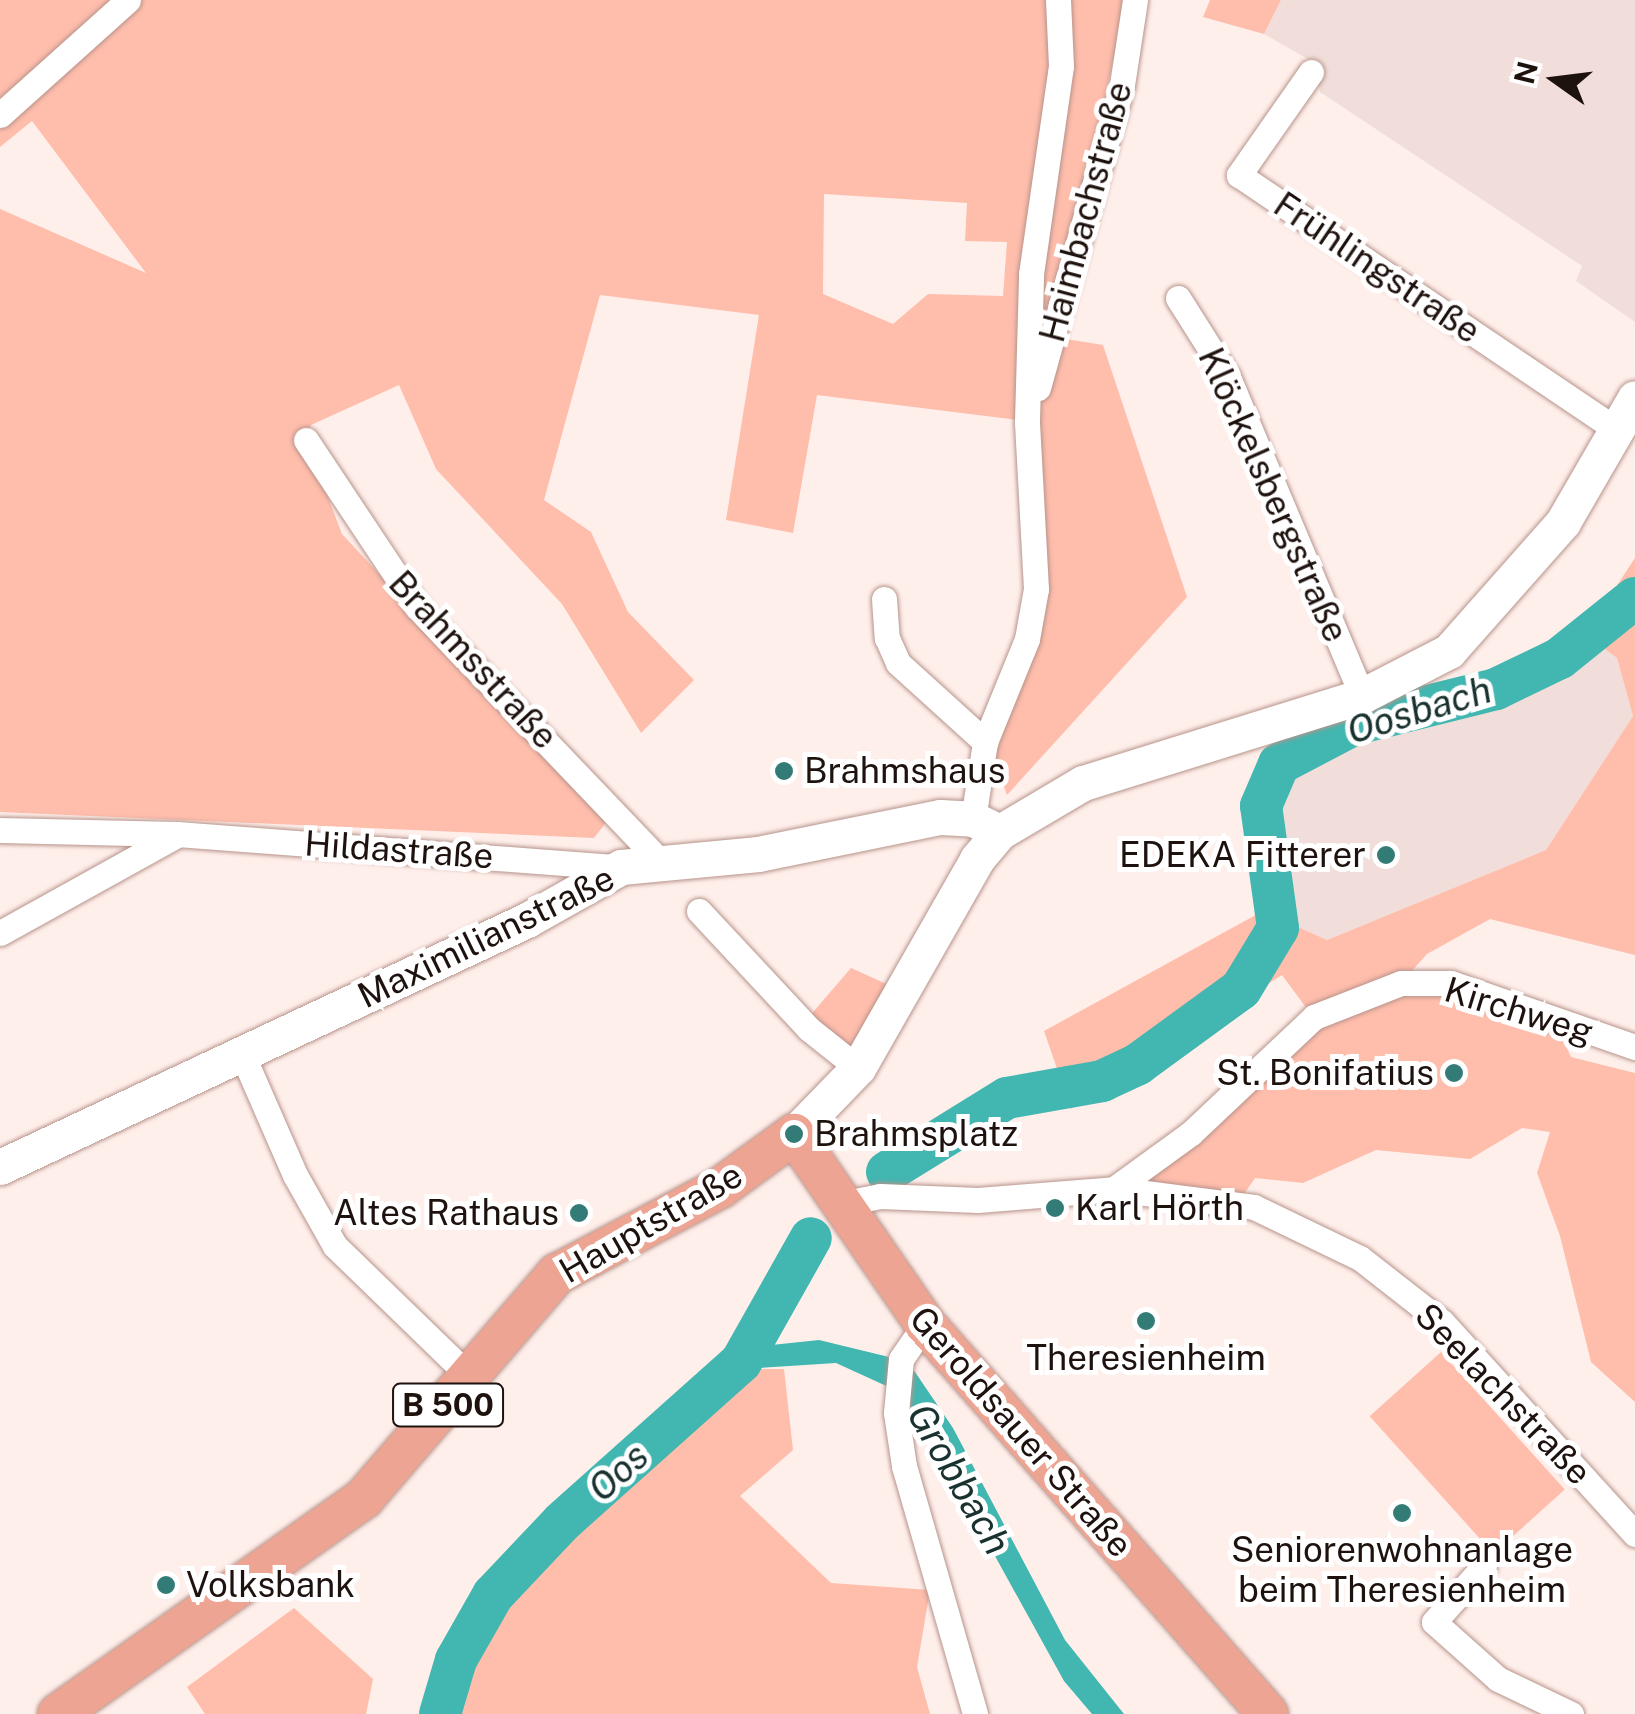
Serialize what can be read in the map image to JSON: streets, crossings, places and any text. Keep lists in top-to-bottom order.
{
  "streets": {
    "main road": [
      "Maximilianstraße",
      "Hauptstraße",
      "B 500",
      "Geroldsauer Straße"
    ],
    "street": [
      "Haimbachstraße",
      "Frühlingstraße",
      "Klöckelsbergstraße",
      "Brahmsstraße",
      "Hildastraße",
      "Kirchweg",
      "Seelachstraße"
    ]
  },
  "crossings": [
    ["Haimbachstraße", "Maximilianstraße"],
    ["Haimbachstraße", "Hauptstraße"],
    ["Brahmsstraße", "Maximilianstraße"],
    ["Hildastraße", "Maximilianstraße"],
    ["Maximilianstraße", "Hauptstraße"],
    ["Kirchweg", "Seelachstraße"],
    ["Hauptstraße", "Geroldsauer Straße"],
    ["Seelachstraße", "Geroldsauer Straße"]
  ],
  "water": ["Oosbach", "Oos", "Grobbach"],
  "places": [
    "Brahmshaus",
    "EDEKA Fitterer",
    "St. Bonifatius",
    "Brahmsplatz",
    "Karl Hörth",
    "Altes Rathaus",
    "Theresienheim",
    "Seniorenwohnanlage beim Theresienheim",
    "Volksbank"
  ],
  "north": "left"
}
